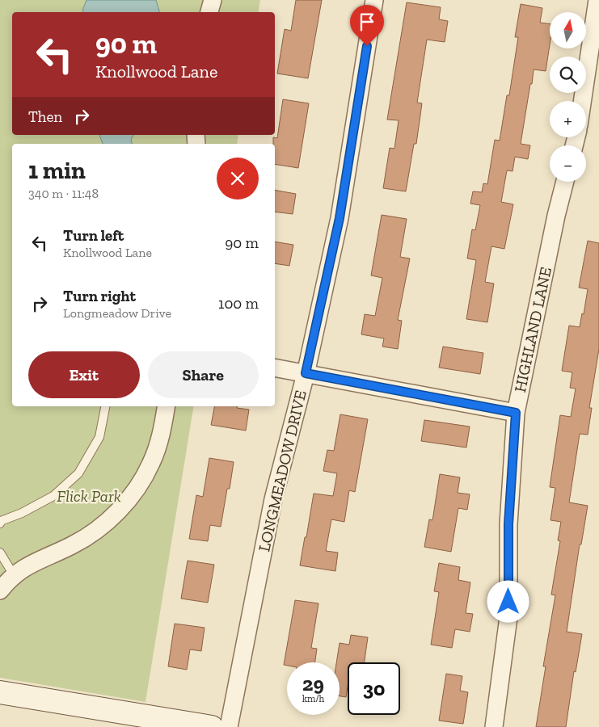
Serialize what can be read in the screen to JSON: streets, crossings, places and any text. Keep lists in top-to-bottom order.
{
  "streets": {
    "street": ["HIGHLAND LANE", "LONGMEADOW DRIVE"]
  },
  "parks": ["Flick Park"],
  "north": "top",
  "page": {
    "map_buttons": ["+", "−"],
    "turn": ["90 m", "Knollwood Lane"],
    "then": "Then",
    "heading": ["1 min", "340 m · 11:48"],
    "list": [
      {
        "name": "Turn left",
        "note": "Knollwood Lane",
        "value": "90 m"
      },
      {
        "name": "Turn right",
        "note": "Longmeadow Drive",
        "value": "100 m"
      }
    ],
    "buttons": ["Exit", "Share"],
    "speed": "29 km/h",
    "limit": "30"
  }
}
